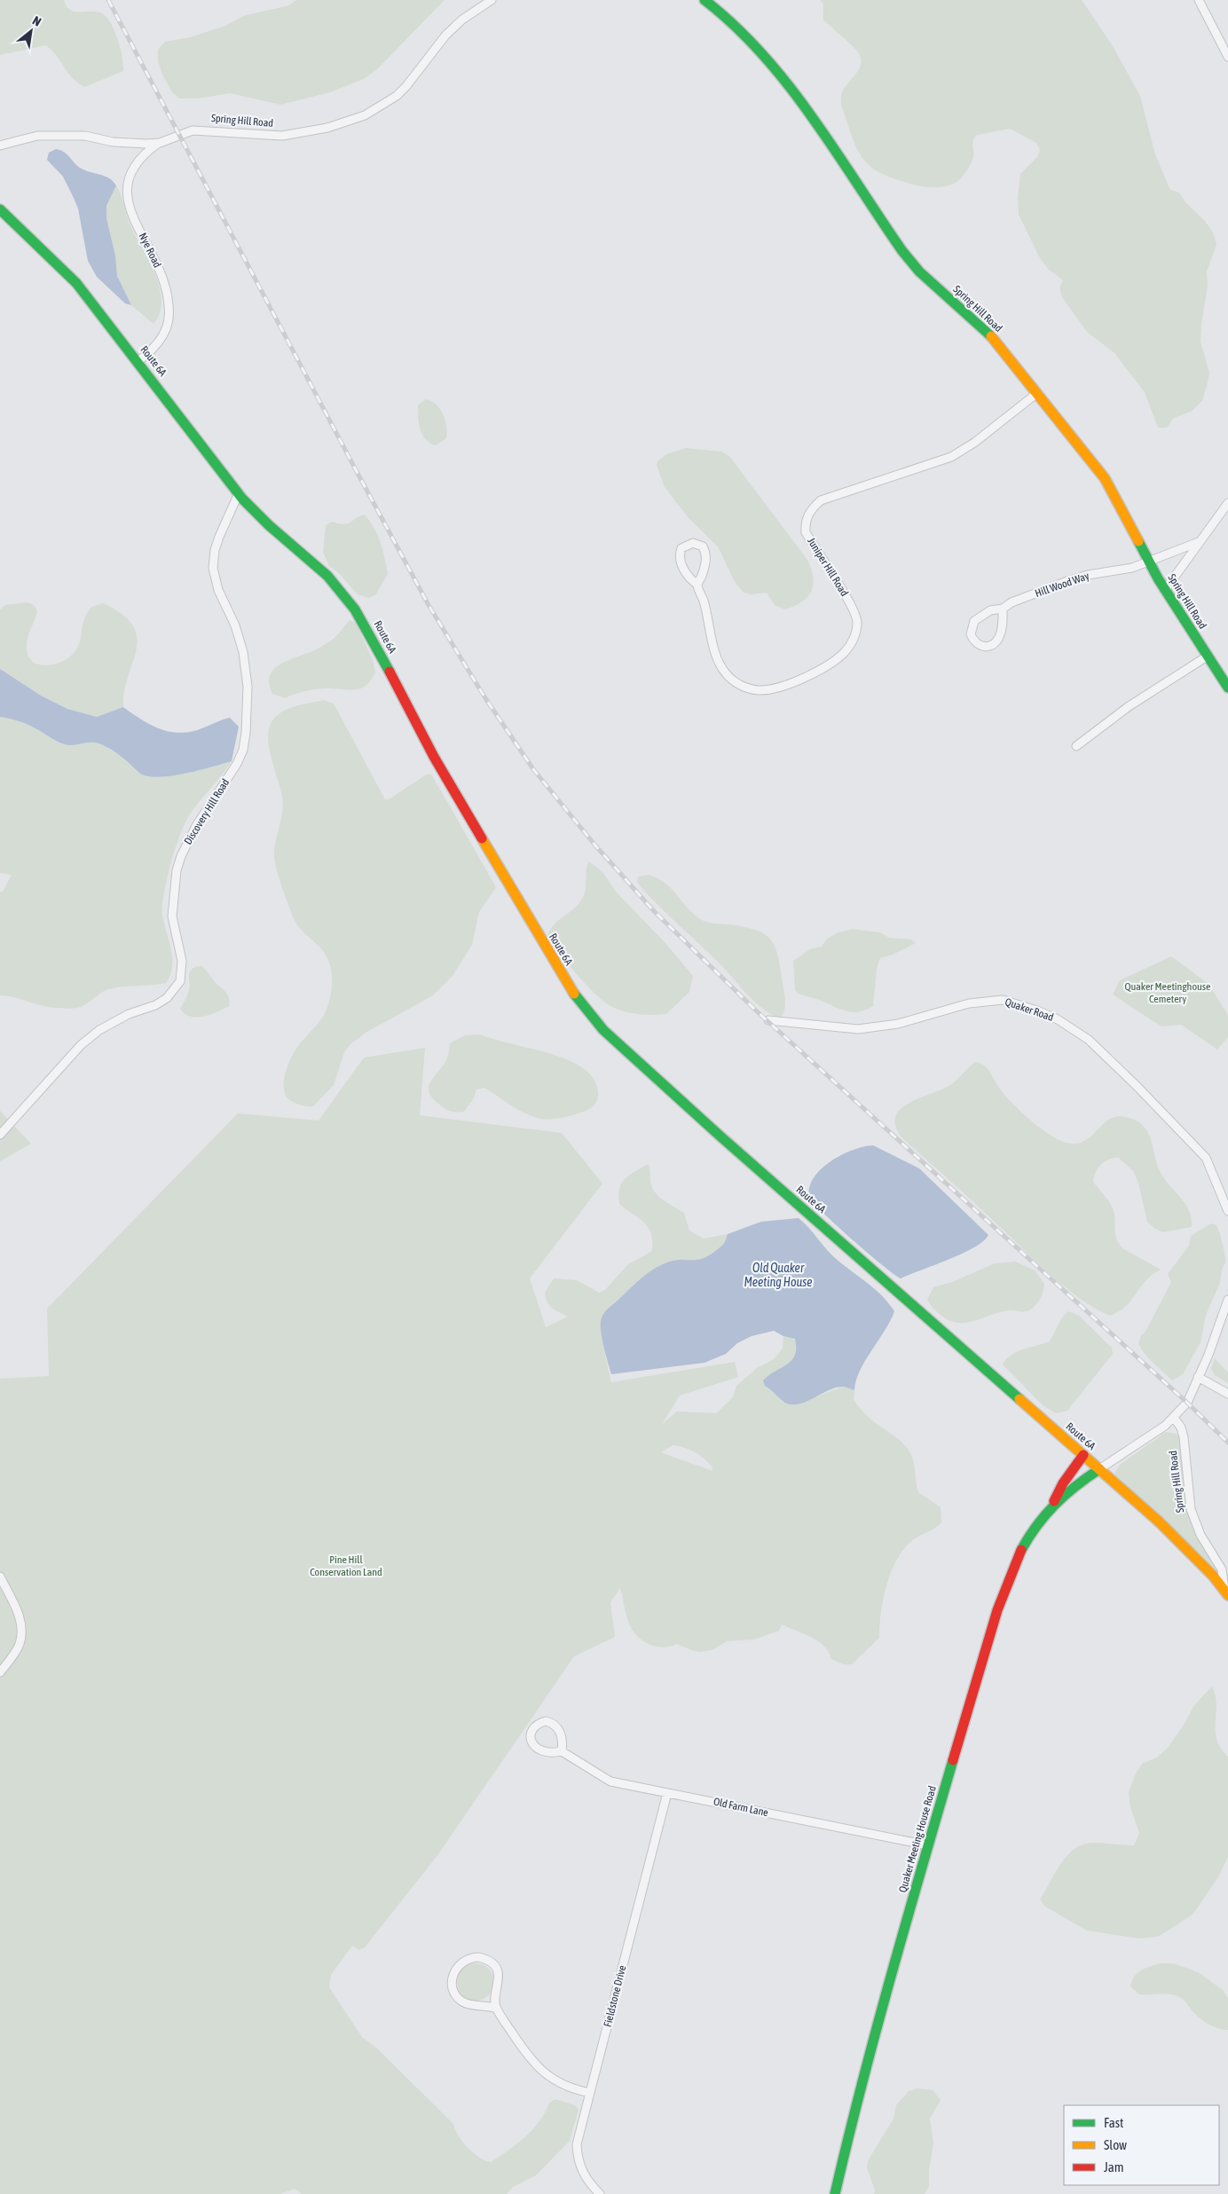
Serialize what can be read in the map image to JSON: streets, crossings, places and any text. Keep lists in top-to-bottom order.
{
  "streets": {
    "main road": ["Spring Hill Road", "Route 6A", "Quaker Meeting House Road"],
    "street": [
      "Nye Road",
      "Juniper Hill Road",
      "Hill Wood Way",
      "Discovery Hill Road",
      "Quaker Road",
      "Old Farm Lane",
      "Fieldstone Drive"
    ]
  },
  "crossings": [
    ["Spring Hill Road", "Nye Road"],
    ["Spring Hill Road", "Route 6A"],
    ["Spring Hill Road", "Juniper Hill Road"],
    ["Spring Hill Road", "Hill Wood Way"],
    ["Nye Road", "Route 6A"],
    ["Route 6A", "Discovery Hill Road"],
    ["Route 6A", "Quaker Meeting House Road"],
    ["Old Farm Lane", "Quaker Meeting House Road"],
    ["Old Farm Lane", "Fieldstone Drive"]
  ],
  "water": ["Old Quaker Meeting House"],
  "parks": ["Quaker Meetinghouse Cemetery", "Pine Hill Conservation Land"],
  "legend": ["Fast", "Slow", "Jam"],
  "north": "top right"
}
